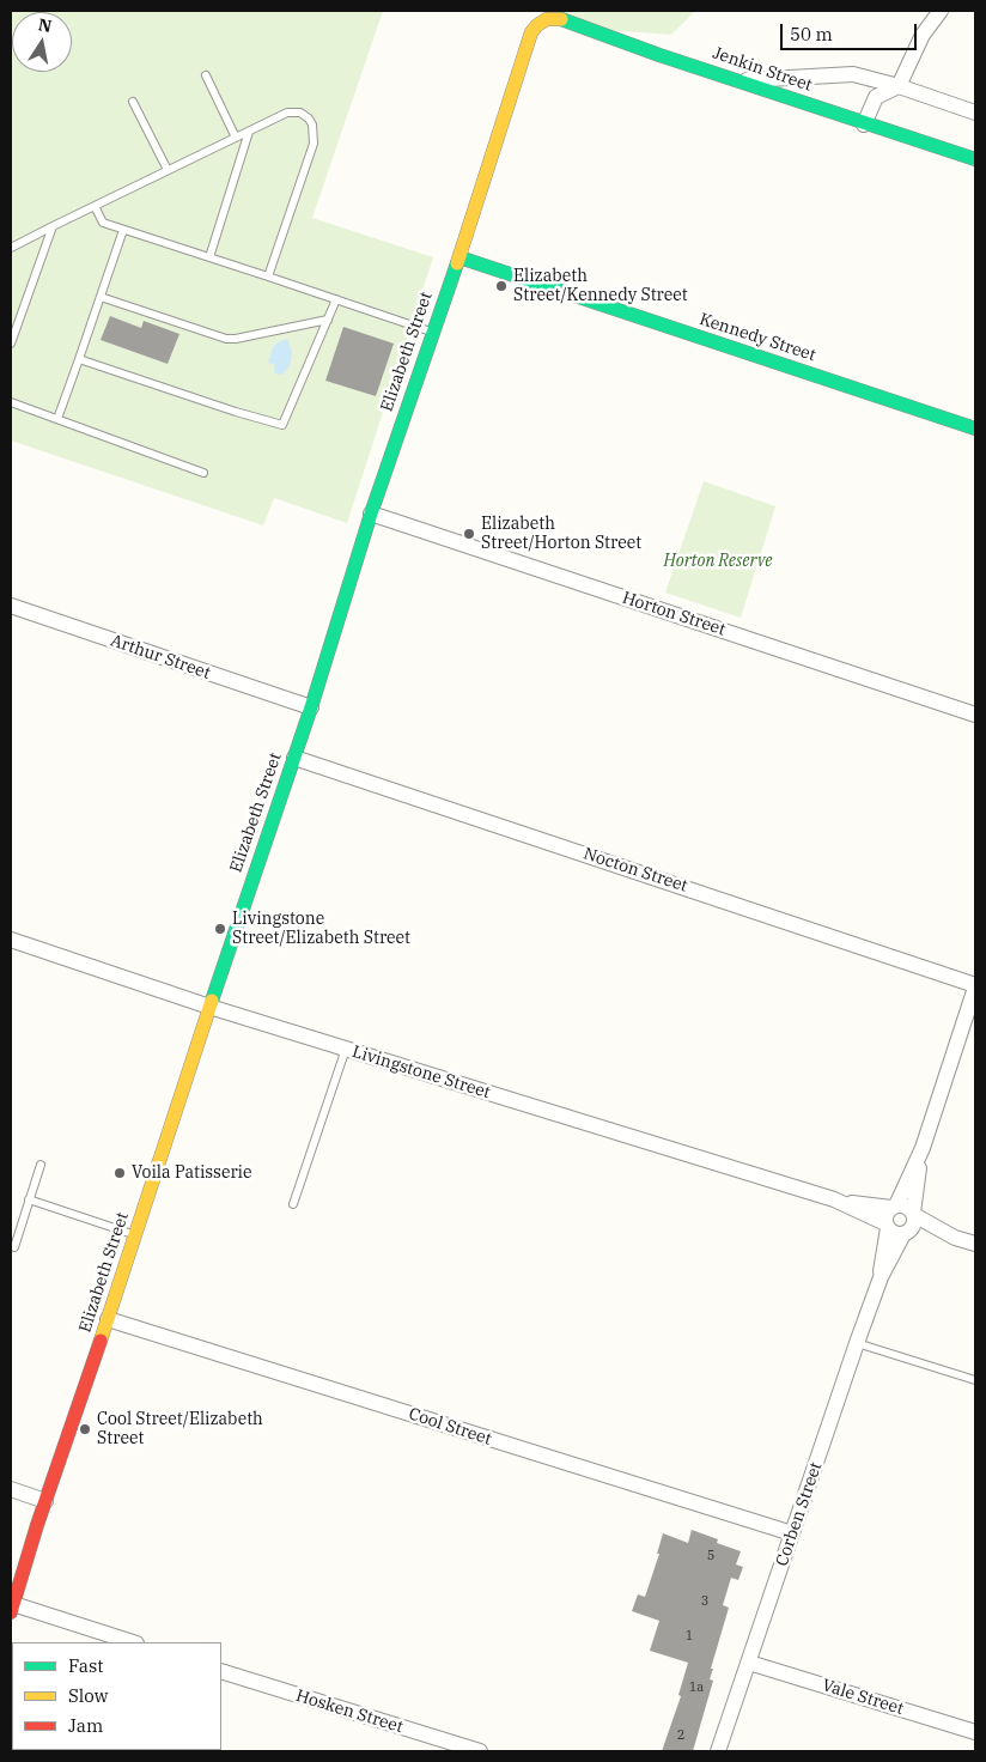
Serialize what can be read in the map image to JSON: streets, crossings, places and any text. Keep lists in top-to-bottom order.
{
  "streets": {
    "street": [
      "Jenkin Street",
      "Kennedy Street",
      "Elizabeth Street",
      "Horton Street",
      "Arthur Street",
      "Nocton Street",
      "Livingstone Street",
      "Cool Street",
      "Corben Street",
      "Vale Street",
      "Hosken Street"
    ]
  },
  "crossings": [
    ["Jenkin Street", "Elizabeth Street"],
    ["Kennedy Street", "Elizabeth Street"],
    ["Elizabeth Street", "Horton Street"],
    ["Elizabeth Street", "Arthur Street"],
    ["Elizabeth Street", "Nocton Street"],
    ["Elizabeth Street", "Livingstone Street"],
    ["Elizabeth Street", "Cool Street"],
    ["Livingstone Street", "Corben Street"],
    ["Cool Street", "Corben Street"],
    ["Corben Street", "Vale Street"]
  ],
  "parks": ["Horton Reserve"],
  "places": [
    "Elizabeth Street/Kennedy Street",
    "Elizabeth Street/Horton Street",
    "Livingstone Street/Elizabeth Street",
    "Voila Patisserie",
    "Cool Street/Elizabeth Street"
  ],
  "house_numbers": [
    "5",
    "3",
    "1",
    "1a",
    "2"
  ],
  "legend": ["Fast", "Slow", "Jam"],
  "scale_bar": "50 m",
  "north": "top"
}
